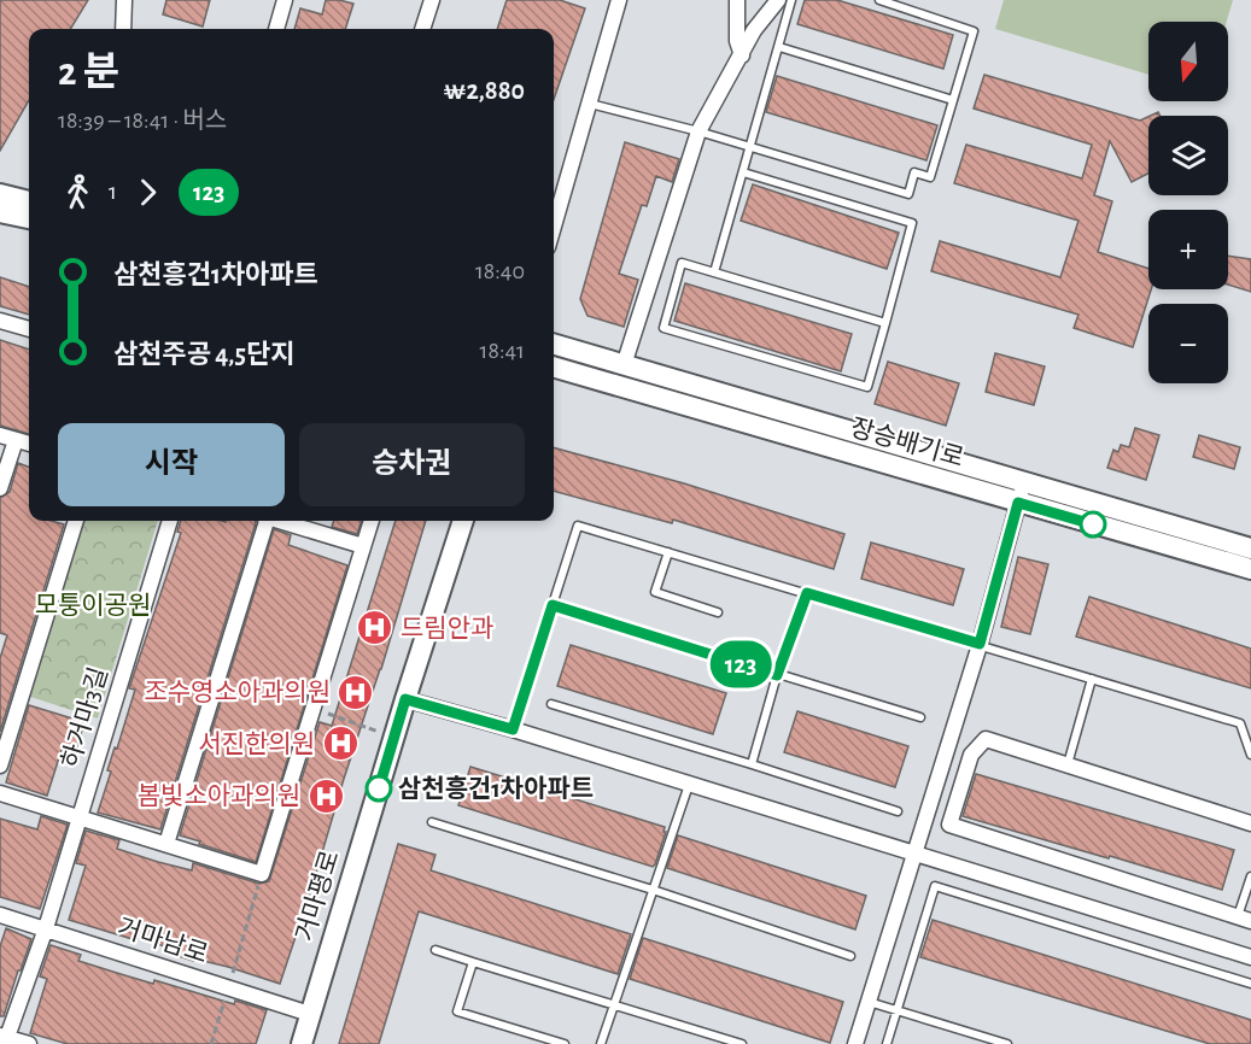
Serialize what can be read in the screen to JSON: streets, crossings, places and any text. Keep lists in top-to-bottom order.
{
  "streets": {
    "street": [
      "장승배기로",
      "하거마3길",
      "거마평로",
      "거마남로"
    ]
  },
  "crossings": [
    ["하거마3길", "거마남로"],
    ["거마평로", "거마남로"]
  ],
  "parks": ["모퉁이공원"],
  "places": {
    "hospital": [
      "드림안과",
      "조수영소아과의원",
      "서진한의원",
      "봄빛소아과의원"
    ],
    "other": ["삼천흥건1차아파트"]
  },
  "lines": ["bus line 123"],
  "north": "bottom",
  "page": {
    "on_map": "123",
    "map_buttons": ["+", "−"],
    "heading": ["2 분", "18:39 – 18:41 · 버스", "₩2,880"],
    "legs": ["1", "123"],
    "list": [
      {
        "name": "삼천흥건1차아파트",
        "value": "18:40"
      },
      {
        "name": "삼천주공 4,5단지",
        "value": "18:41"
      }
    ],
    "buttons": ["시작", "승차권"]
  }
}
